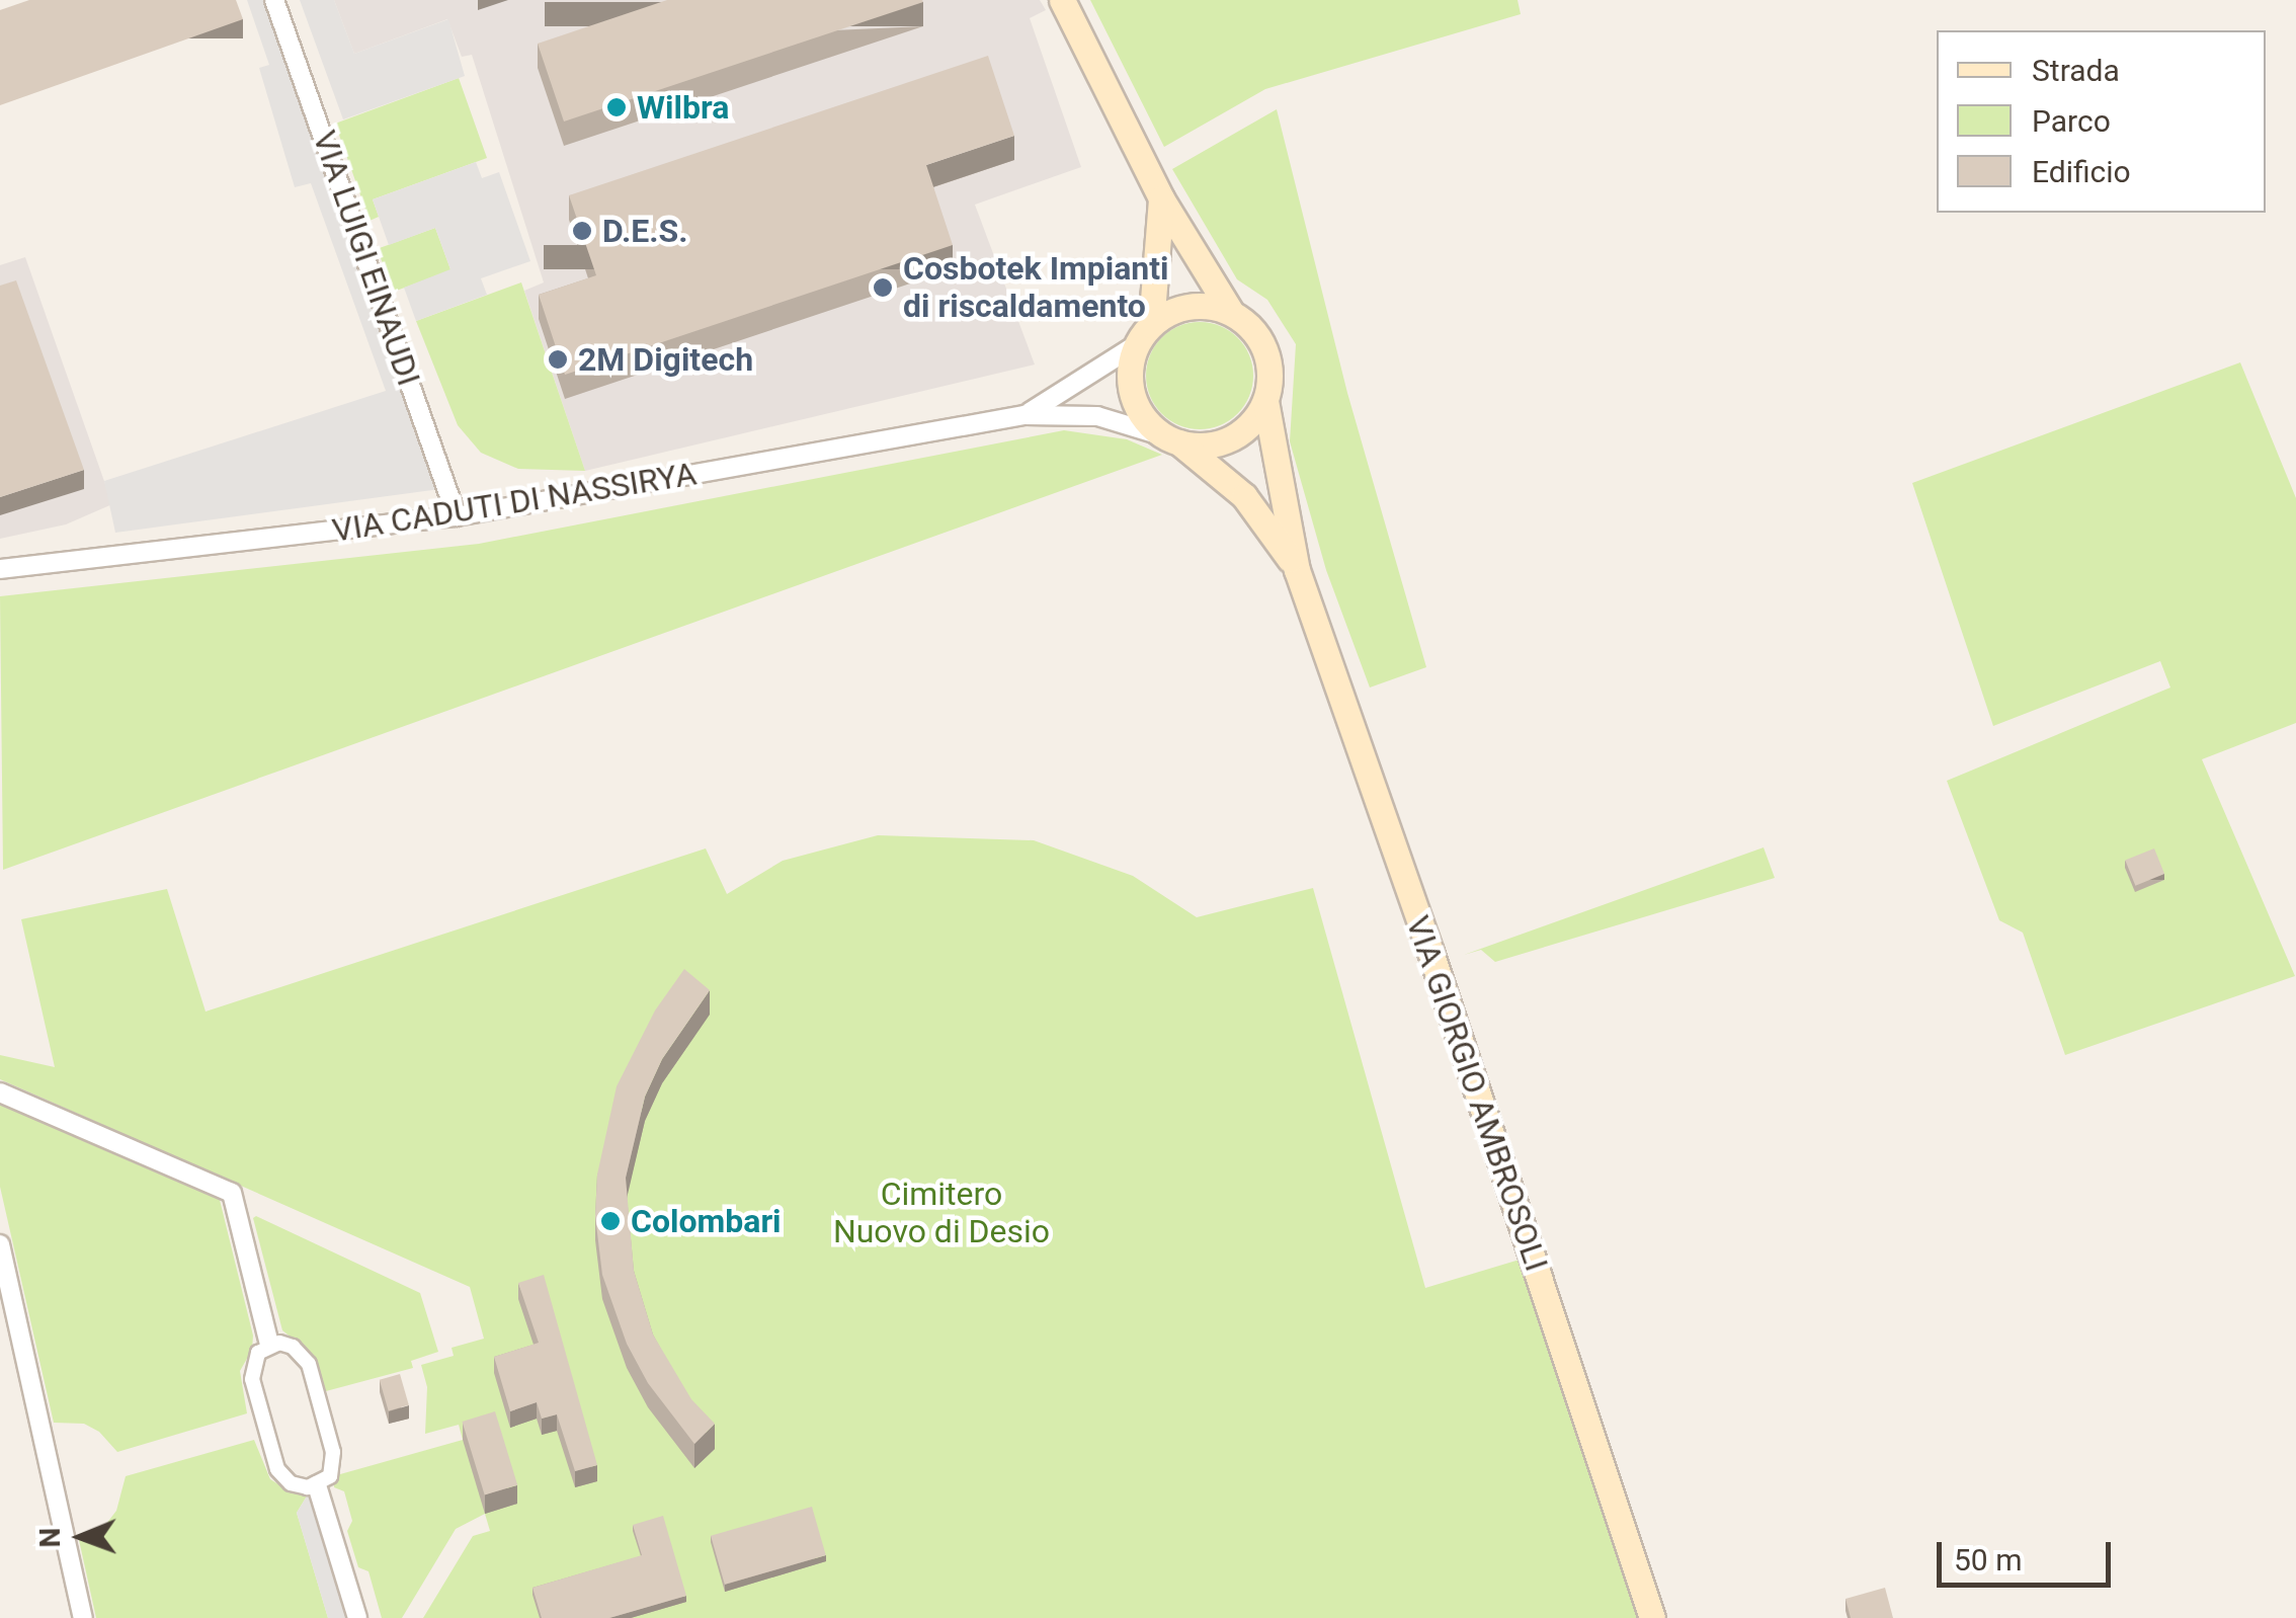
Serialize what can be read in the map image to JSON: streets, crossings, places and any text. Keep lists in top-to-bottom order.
{
  "streets": {
    "main road": ["VIA GIORGIO AMBROSOLI"],
    "street": ["VIA LUIGI EINAUDI", "VIA CADUTI DI NASSIRYA"]
  },
  "crossings": [
    ["VIA LUIGI EINAUDI", "VIA CADUTI DI NASSIRYA"],
    ["VIA CADUTI DI NASSIRYA", "VIA GIORGIO AMBROSOLI"]
  ],
  "parks": ["Cimitero Nuovo di Desio"],
  "places": [
    "Wilbra",
    "D.E.S.",
    "Cosbotek Impianti di riscaldamento",
    "2M Digitech",
    "Colombari"
  ],
  "legend": ["Strada", "Parco", "Edificio"],
  "scale_bar": "50 m",
  "north": "left"
}
